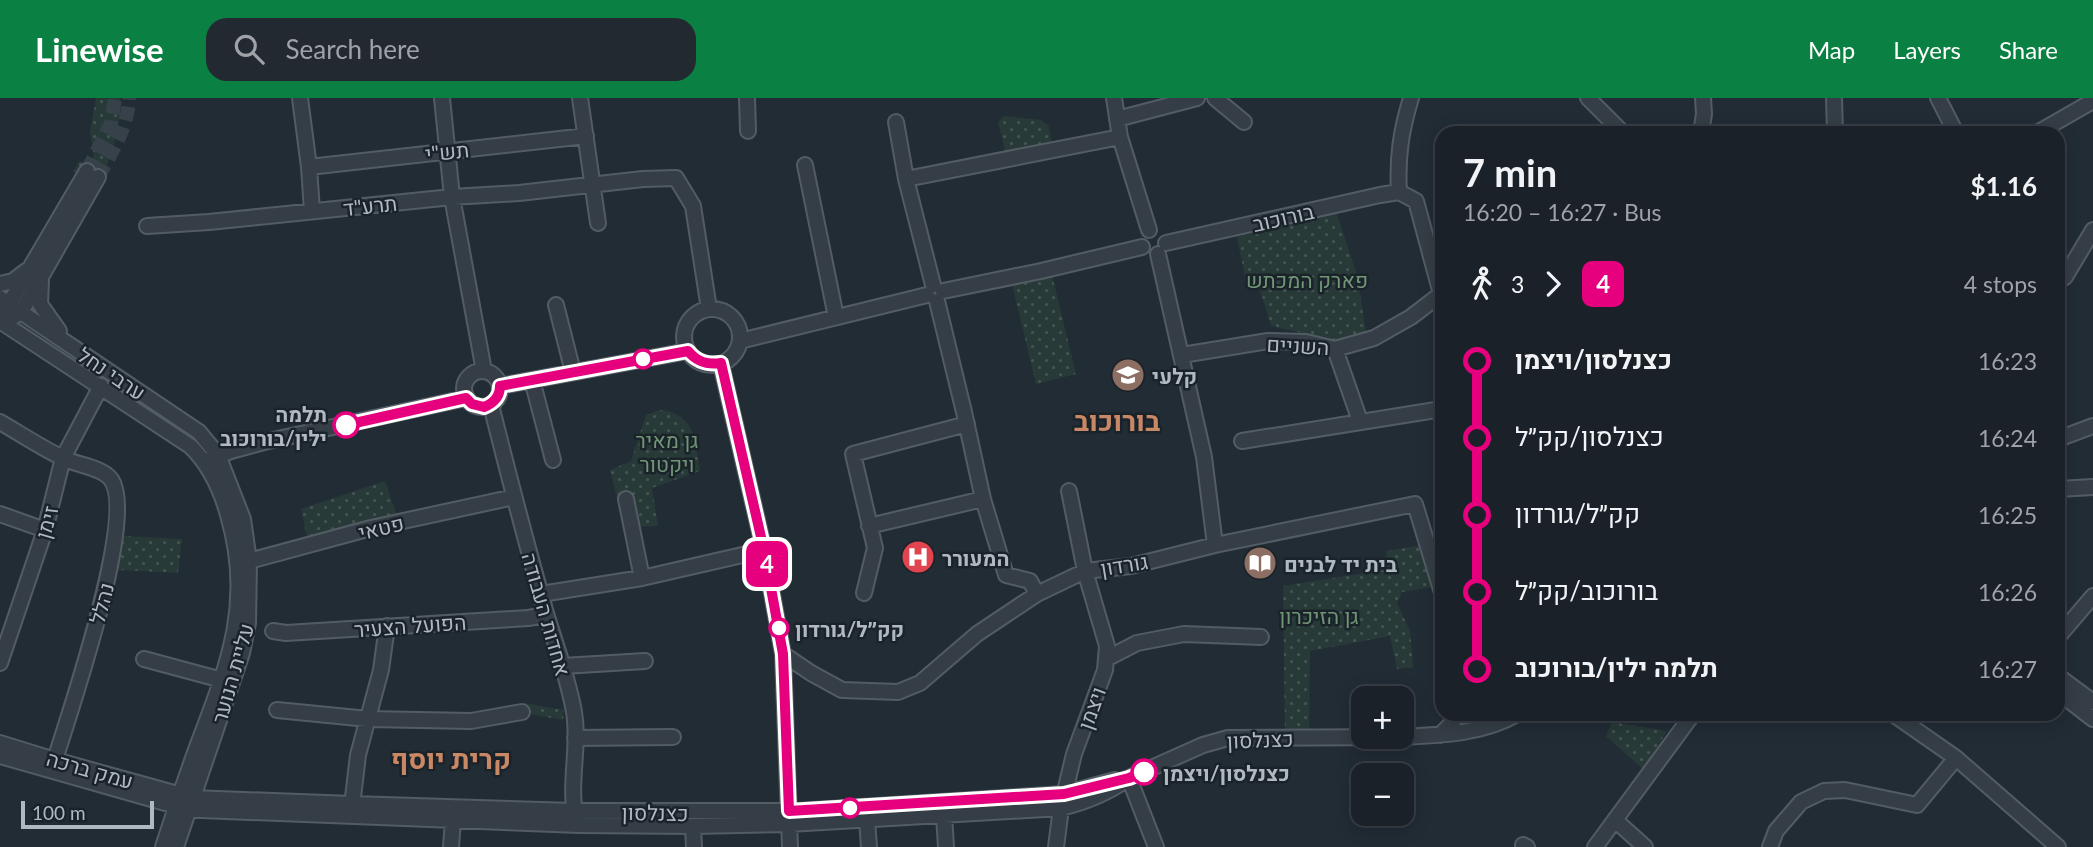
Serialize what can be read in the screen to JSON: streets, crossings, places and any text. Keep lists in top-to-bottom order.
{
  "streets": {
    "street": [
      "תש\"י",
      "תרע\"ד",
      "בורוכוב",
      "השניים",
      "ערבי נחל",
      "זימן",
      "פטאי",
      "גורדון",
      "נהלל",
      "אחדות העבודה",
      "הפועל הצעיר",
      "עליית הנוער",
      "ויצמן",
      "כצנלסון",
      "עמק ברכה"
    ]
  },
  "crossings": [
    ["ערבי נחל", "זימן"],
    ["ערבי נחל", "עליית הנוער"],
    ["זימן", "נהלל"],
    ["פטאי", "אחדות העבודה"],
    ["פטאי", "עליית הנוער"],
    ["גורדון", "ויצמן"],
    ["נהלל", "עמק ברכה"],
    ["אחדות העבודה", "הפועל הצעיר"],
    ["אחדות העבודה", "כצנלסון"],
    ["עליית הנוער", "כצנלסון"],
    ["עליית הנוער", "עמק ברכה"],
    ["ויצמן", "כצנלסון"],
    ["כצנלסון", "עמק ברכה"]
  ],
  "districts": ["בורוכוב", "קרית יוסף"],
  "parks": ["פארק המכתש", "גן מאיר ויקטור", "גן הזיכרון"],
  "places": {
    "school or university": ["קלעי"],
    "other": ["תלמה ילין/בורוכוב", "קק״ל/גורדון", "כצנלסון/ויצמן"],
    "hospital": ["המעורר"],
    "library": ["בית יד לבנים"]
  },
  "lines": ["bus line 4"],
  "scale_bar": "100 m",
  "page": {
    "header": "Linewise",
    "search": "Search here",
    "nav": ["Map", "Layers", "Share"],
    "on_map": "4",
    "heading": ["7 min", "16:20 – 16:27 · Bus", "$1.16"],
    "legs": ["3", "4", "4 stops"],
    "list": [
      {
        "name": "כצנלסון/ויצמן",
        "value": "16:23"
      },
      {
        "name": "כצנלסון/קק״ל",
        "value": "16:24"
      },
      {
        "name": "קק״ל/גורדון",
        "value": "16:25"
      },
      {
        "name": "בורוכוב/קק״ל",
        "value": "16:26"
      },
      {
        "name": "תלמה ילין/בורוכוב",
        "value": "16:27"
      }
    ],
    "map_buttons": ["+", "−"],
    "scale": "100 m"
  }
}
